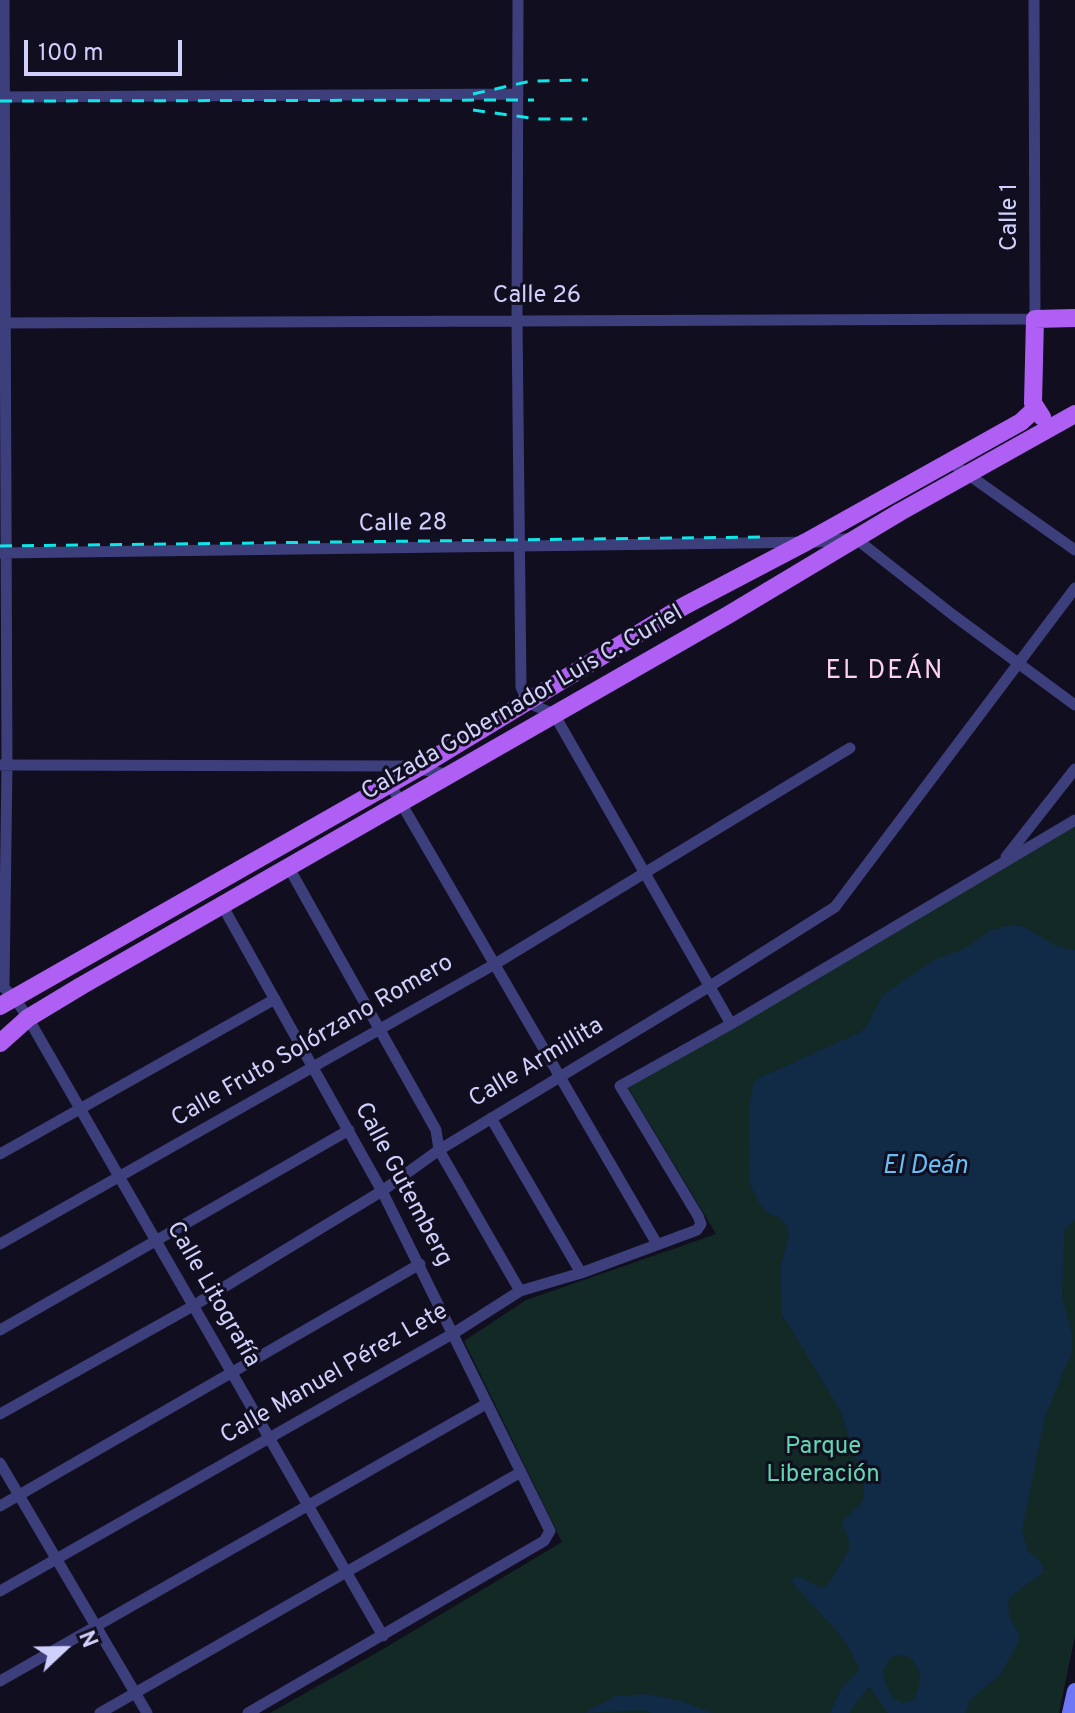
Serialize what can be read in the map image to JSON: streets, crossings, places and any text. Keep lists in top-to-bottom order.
{
  "streets": {
    "main road": ["Calle 1", "Calle 26", "Calzada Gobernador Luis C. Curiel"],
    "street": [
      "Calle 28",
      "Calle Fruto Solórzano Romero",
      "Calle Armillita",
      "Calle Gutemberg",
      "Calle Litografía",
      "Calle Manuel Pérez Lete"
    ]
  },
  "crossings": [
    ["Calle 1", "Calle 26"],
    ["Calle 1", "Calzada Gobernador Luis C. Curiel"],
    ["Calle 28", "Calzada Gobernador Luis C. Curiel"],
    ["Calzada Gobernador Luis C. Curiel", "Calle Gutemberg"],
    ["Calzada Gobernador Luis C. Curiel", "Calle Litografía"],
    ["Calle Fruto Solórzano Romero", "Calle Gutemberg"],
    ["Calle Fruto Solórzano Romero", "Calle Litografía"],
    ["Calle Armillita", "Calle Gutemberg"],
    ["Calle Armillita", "Calle Litografía"],
    ["Calle Gutemberg", "Calle Litografía"],
    ["Calle Gutemberg", "Calle Manuel Pérez Lete"],
    ["Calle Litografía", "Calle Manuel Pérez Lete"]
  ],
  "districts": ["EL DEÁN"],
  "water": ["El Deán"],
  "parks": ["Parque Liberación"],
  "scale_bar": "100 m",
  "north": "right"
}
